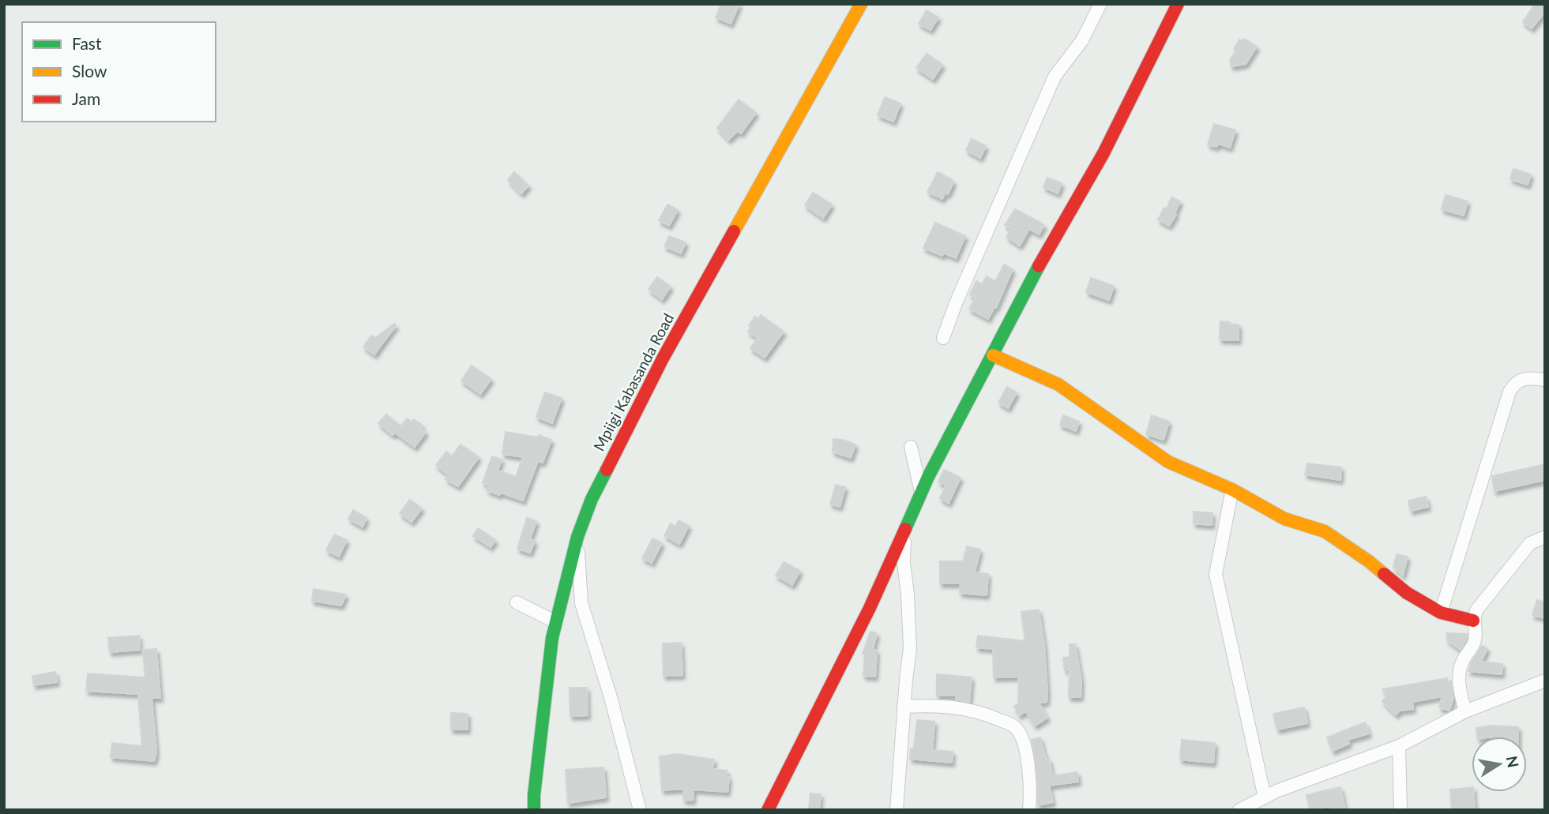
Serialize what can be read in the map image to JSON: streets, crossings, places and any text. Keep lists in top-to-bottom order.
{
  "streets": {
    "street": ["Mpiigi Kabasanda Road"]
  },
  "legend": ["Fast", "Slow", "Jam"],
  "north": "right"
}
